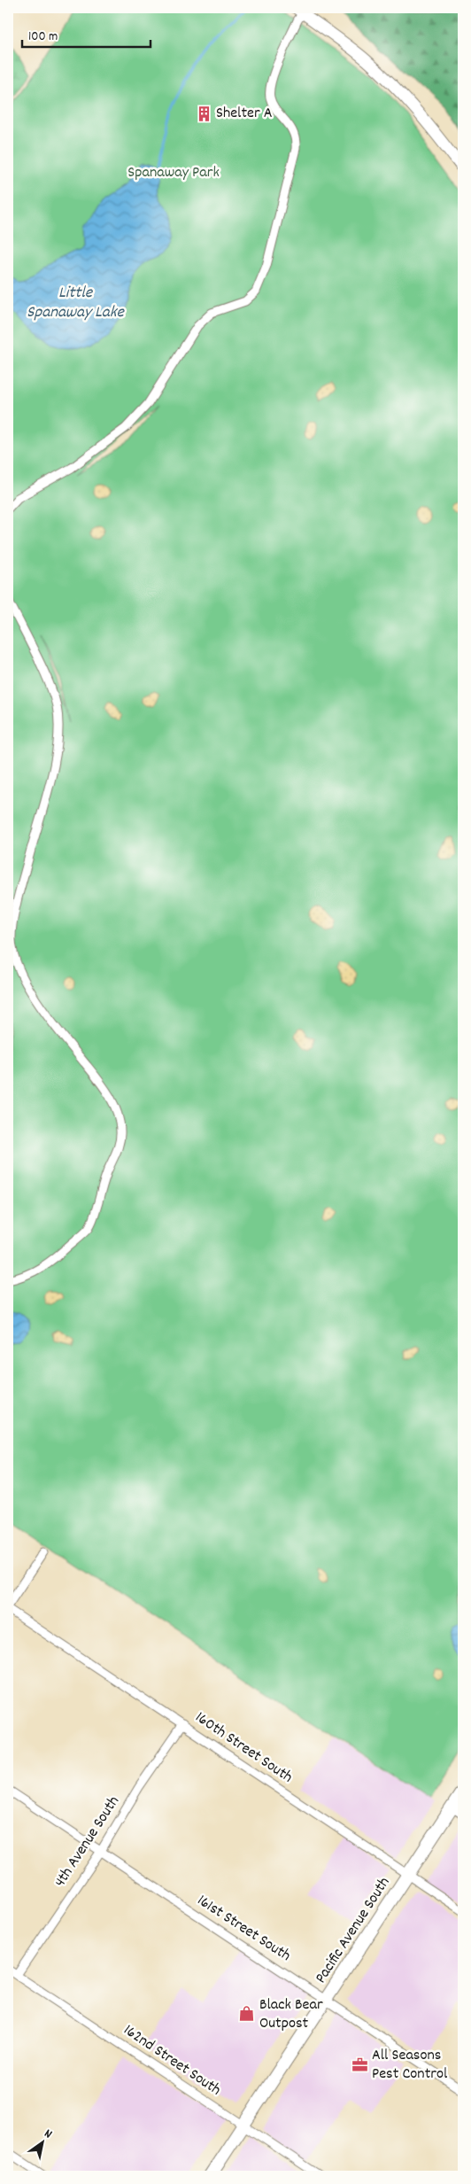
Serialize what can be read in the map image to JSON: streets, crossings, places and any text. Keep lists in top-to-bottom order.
{
  "streets": {
    "main road": ["Pacific Avenue South"],
    "street": [
      "160th Street South",
      "4th Avenue South",
      "161st Street South",
      "162nd Street South"
    ]
  },
  "crossings": [
    ["160th Street South", "4th Avenue South"],
    ["160th Street South", "Pacific Avenue South"],
    ["4th Avenue South", "161st Street South"],
    ["4th Avenue South", "162nd Street South"],
    ["161st Street South", "Pacific Avenue South"],
    ["Pacific Avenue South", "162nd Street South"]
  ],
  "water": ["Little Spanaway Lake"],
  "parks": ["Spanaway Park"],
  "places": {
    "building": ["Shelter A"],
    "shop": ["Black Bear Outpost"],
    "office": ["All Seasons Pest Control"]
  },
  "scale_bar": "100 m",
  "north": "top right"
}
